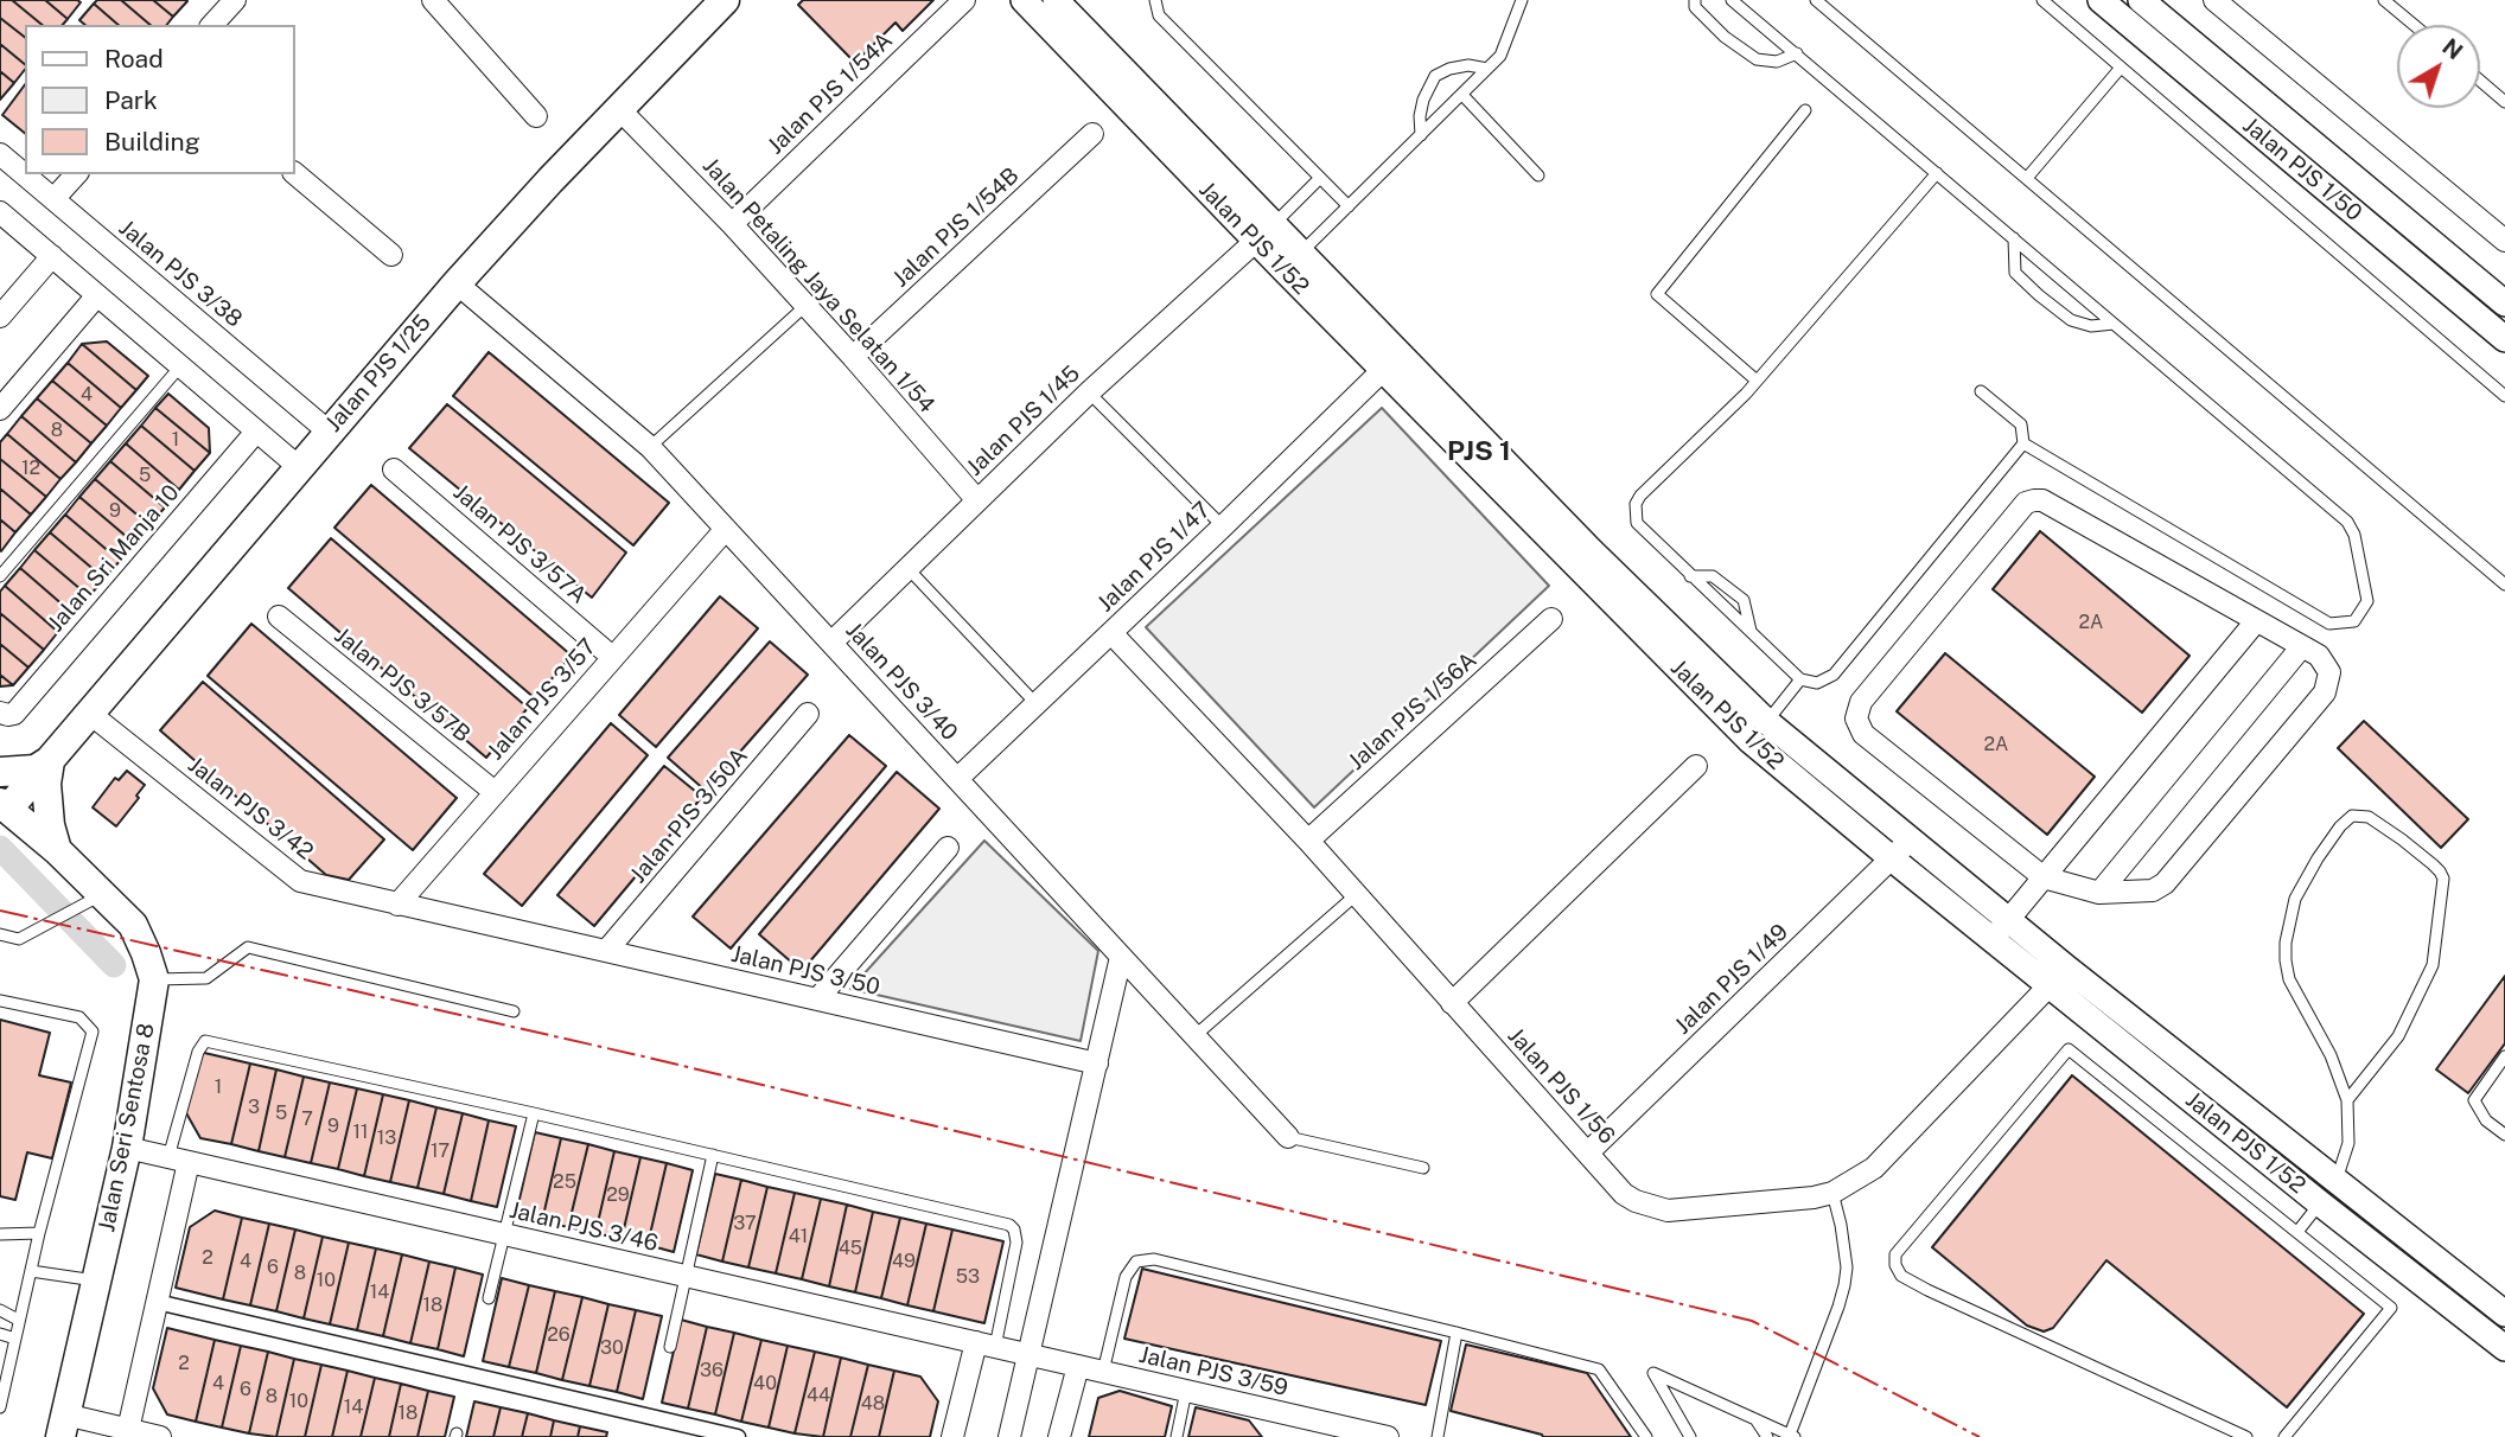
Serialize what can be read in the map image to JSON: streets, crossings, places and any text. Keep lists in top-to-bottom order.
{
  "streets": {
    "main road": ["Jalan PJS 1/25", "Jalan Seri Sentosa 8"],
    "street": [
      "Jalan PJS 1/54A",
      "Jalan PJS 1/50",
      "Jalan PJS 1/54B",
      "Jalan PJS 1/52",
      "Jalan PJS 3/38",
      "Jalan Petaling Jaya Selatan 1/54",
      "Jalan PJS 1/45",
      "Jalan PJS 3/57A",
      "Jalan PJS 1/47",
      "Jalan Sri Manja 10",
      "Jalan PJS 3/40",
      "Jalan PJS 3/57B",
      "Jalan PJS 3/57",
      "Jalan PJS 1/56A",
      "Jalan PJS 3/42",
      "Jalan PJS 3/50A",
      "Jalan PJS 3/50",
      "Jalan PJS 1/49",
      "Jalan PJS 1/56",
      "Jalan PJS 3/46",
      "Jalan PJS 3/59"
    ]
  },
  "crossings": [
    ["Jalan PJS 1/54A", "Jalan Petaling Jaya Selatan 1/54"],
    ["Jalan PJS 1/54B", "Jalan Petaling Jaya Selatan 1/54"],
    ["Jalan PJS 1/52", "Jalan PJS 1/45"],
    ["Jalan PJS 1/52", "Jalan PJS 1/47"],
    ["Jalan PJS 1/52", "Jalan PJS 1/49"],
    ["Jalan PJS 1/52", "Jalan PJS 1/56"],
    ["Jalan PJS 3/38", "Jalan PJS 1/25"],
    ["Jalan Petaling Jaya Selatan 1/54", "Jalan PJS 1/25"],
    ["Jalan Petaling Jaya Selatan 1/54", "Jalan PJS 1/45"],
    ["Jalan PJS 1/25", "Jalan PJS 3/40"],
    ["Jalan PJS 1/25", "Jalan PJS 3/42"],
    ["Jalan PJS 1/25", "Jalan Seri Sentosa 8"],
    ["Jalan PJS 1/45", "Jalan PJS 3/40"],
    ["Jalan PJS 3/57A", "Jalan PJS 3/57"],
    ["Jalan PJS 1/47", "Jalan PJS 3/40"],
    ["Jalan PJS 1/47", "Jalan PJS 1/56"],
    ["Jalan PJS 3/40", "Jalan PJS 3/57"],
    ["Jalan PJS 3/57B", "Jalan PJS 3/57"],
    ["Jalan PJS 3/57", "Jalan PJS 3/42"],
    ["Jalan PJS 1/56A", "Jalan PJS 1/56"],
    ["Jalan PJS 3/42", "Jalan PJS 3/50"],
    ["Jalan PJS 3/50A", "Jalan PJS 3/50"],
    ["Jalan PJS 1/49", "Jalan PJS 1/56"],
    ["Jalan Seri Sentosa 8", "Jalan PJS 3/46"],
    ["Jalan PJS 3/46", "Jalan PJS 3/59"]
  ],
  "districts": ["PJS 1"],
  "house_numbers": [
    "4",
    "8",
    "1",
    "12",
    "5",
    "9",
    "2A",
    "2A",
    "1",
    "3",
    "5",
    "7",
    "9",
    "11",
    "13",
    "17",
    "25",
    "29",
    "37",
    "41",
    "45",
    "2",
    "4",
    "49",
    "6",
    "8",
    "53",
    "10",
    "14",
    "18",
    "26",
    "30",
    "2",
    "36",
    "4",
    "40",
    "6",
    "44",
    "8",
    "10",
    "48",
    "14",
    "18"
  ],
  "legend": ["Road", "Park", "Building"],
  "north": "top right"
}
